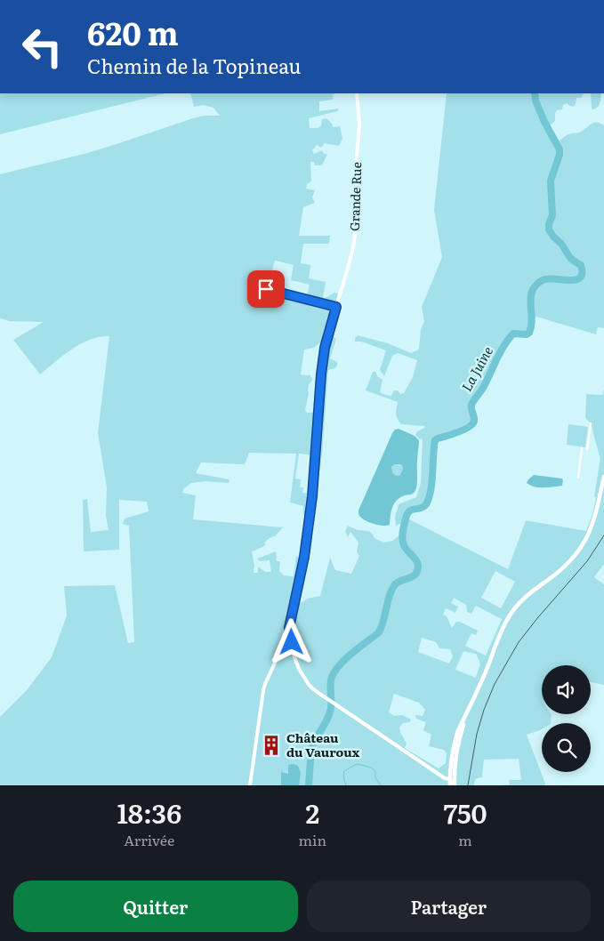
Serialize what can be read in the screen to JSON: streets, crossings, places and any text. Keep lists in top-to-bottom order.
{
  "streets": {
    "street": ["Grande Rue"]
  },
  "water": ["La Juine"],
  "places": {
    "building": ["Château du Vauroux"]
  },
  "page": {
    "turn": ["620 m", "Chemin de la Topineau"],
    "eta": [
      "18:36",
      "Arrivée",
      "2",
      "min",
      "750",
      "m"
    ],
    "buttons": ["Quitter", "Partager"]
  }
}
